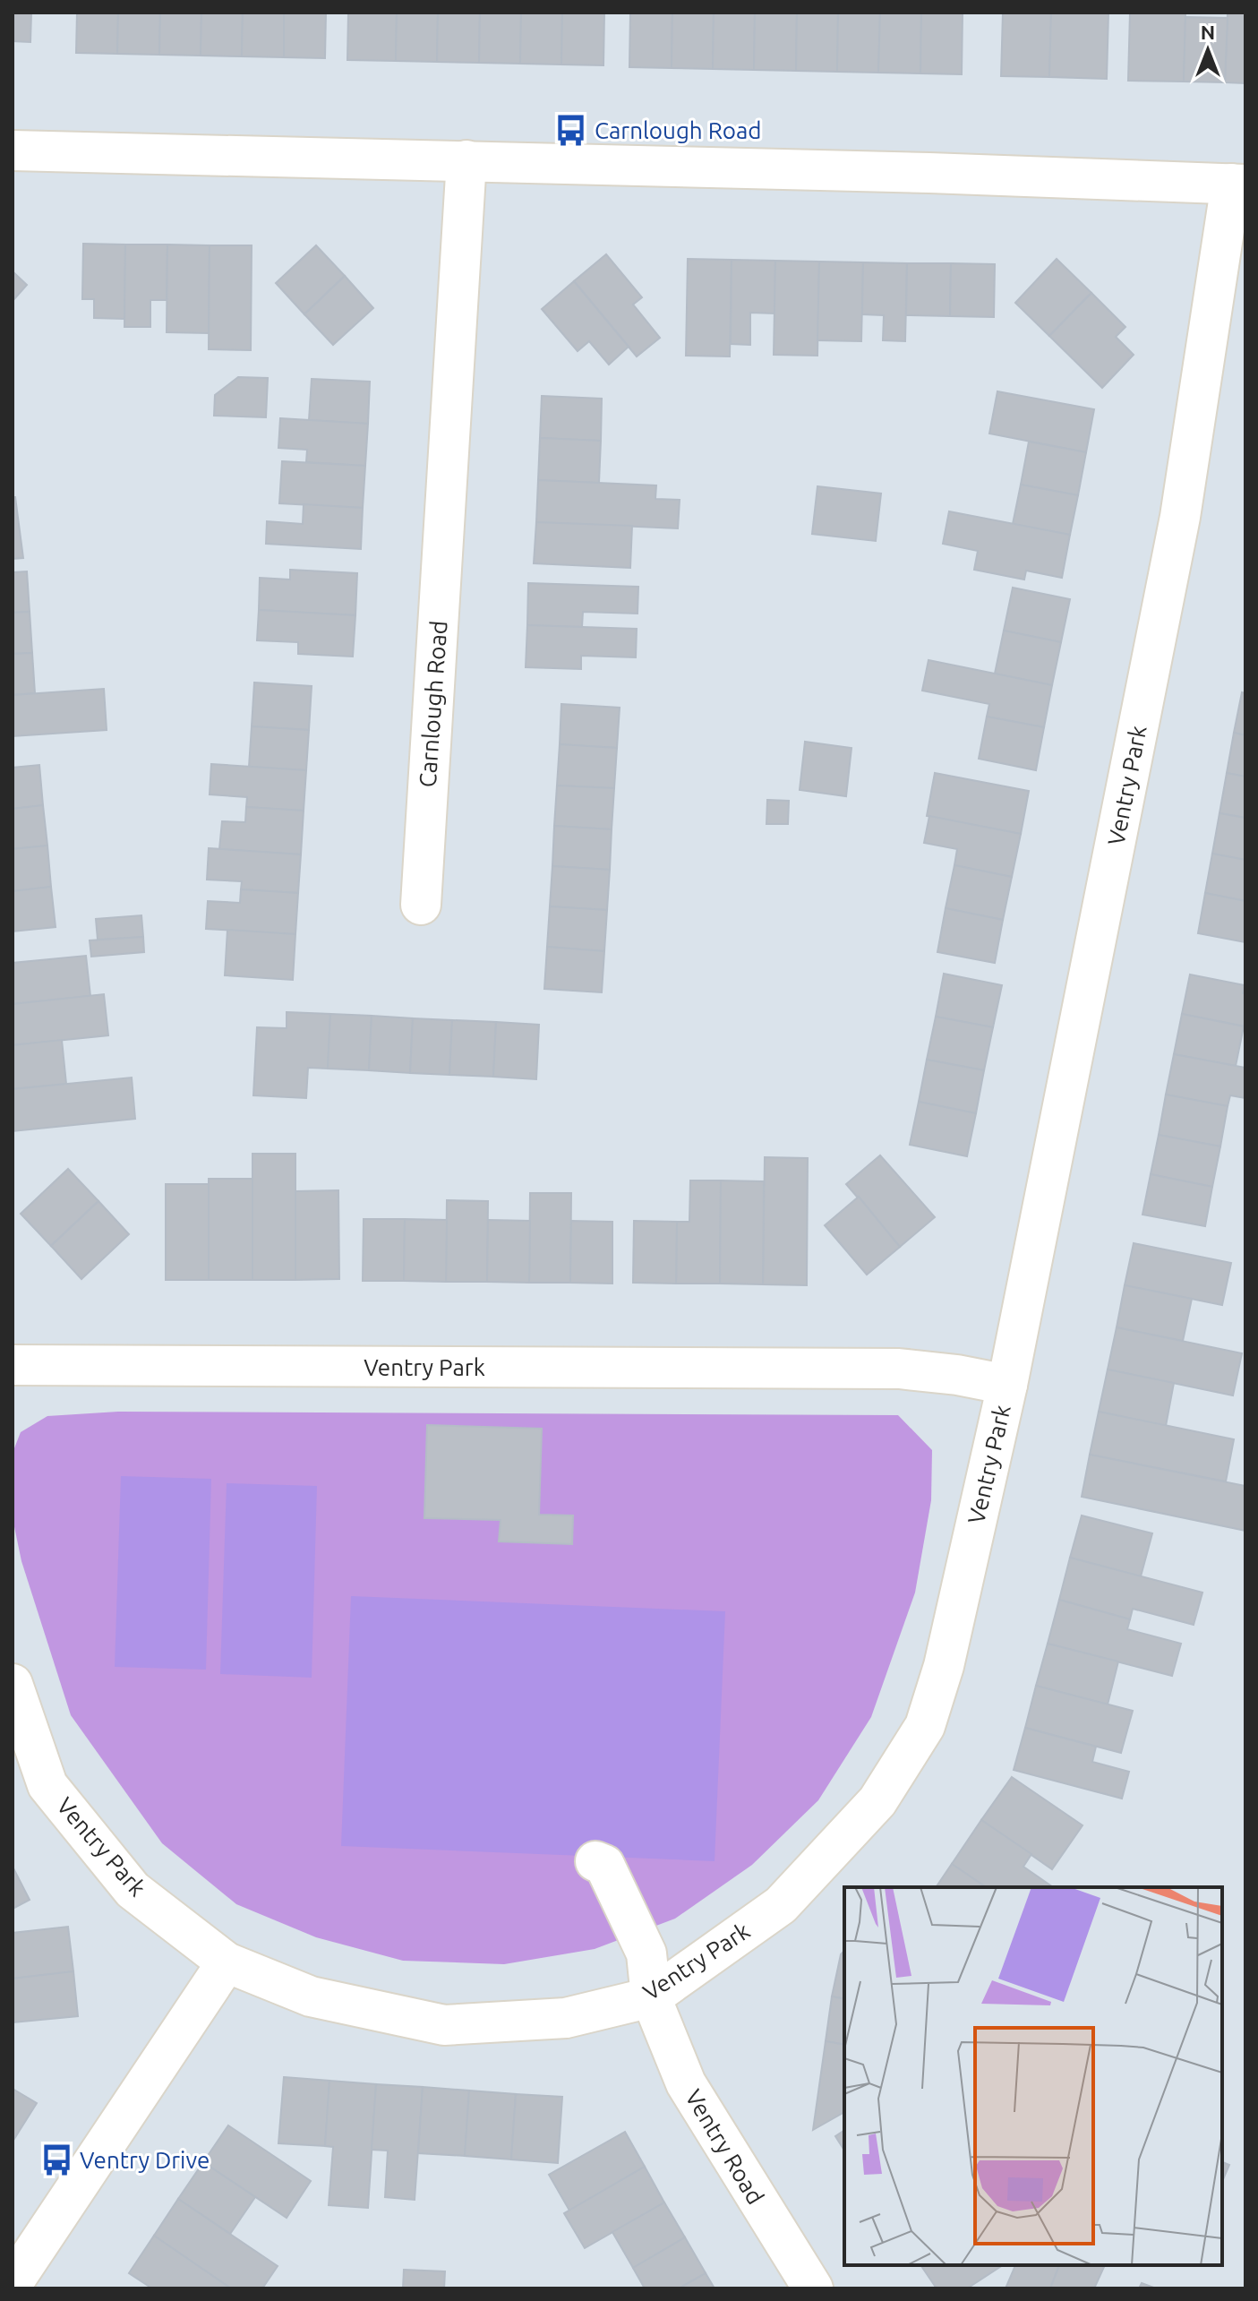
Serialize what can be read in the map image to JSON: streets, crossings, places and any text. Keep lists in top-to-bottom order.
{
  "streets": {
    "street": ["Carnlough Road", "Ventry Park", "Ventry Road"]
  },
  "crossings": [
    ["Ventry Park", "Ventry Road"]
  ],
  "places": {
    "bus stop": ["Carnlough Road", "Ventry Drive"]
  },
  "north": "top"
}
